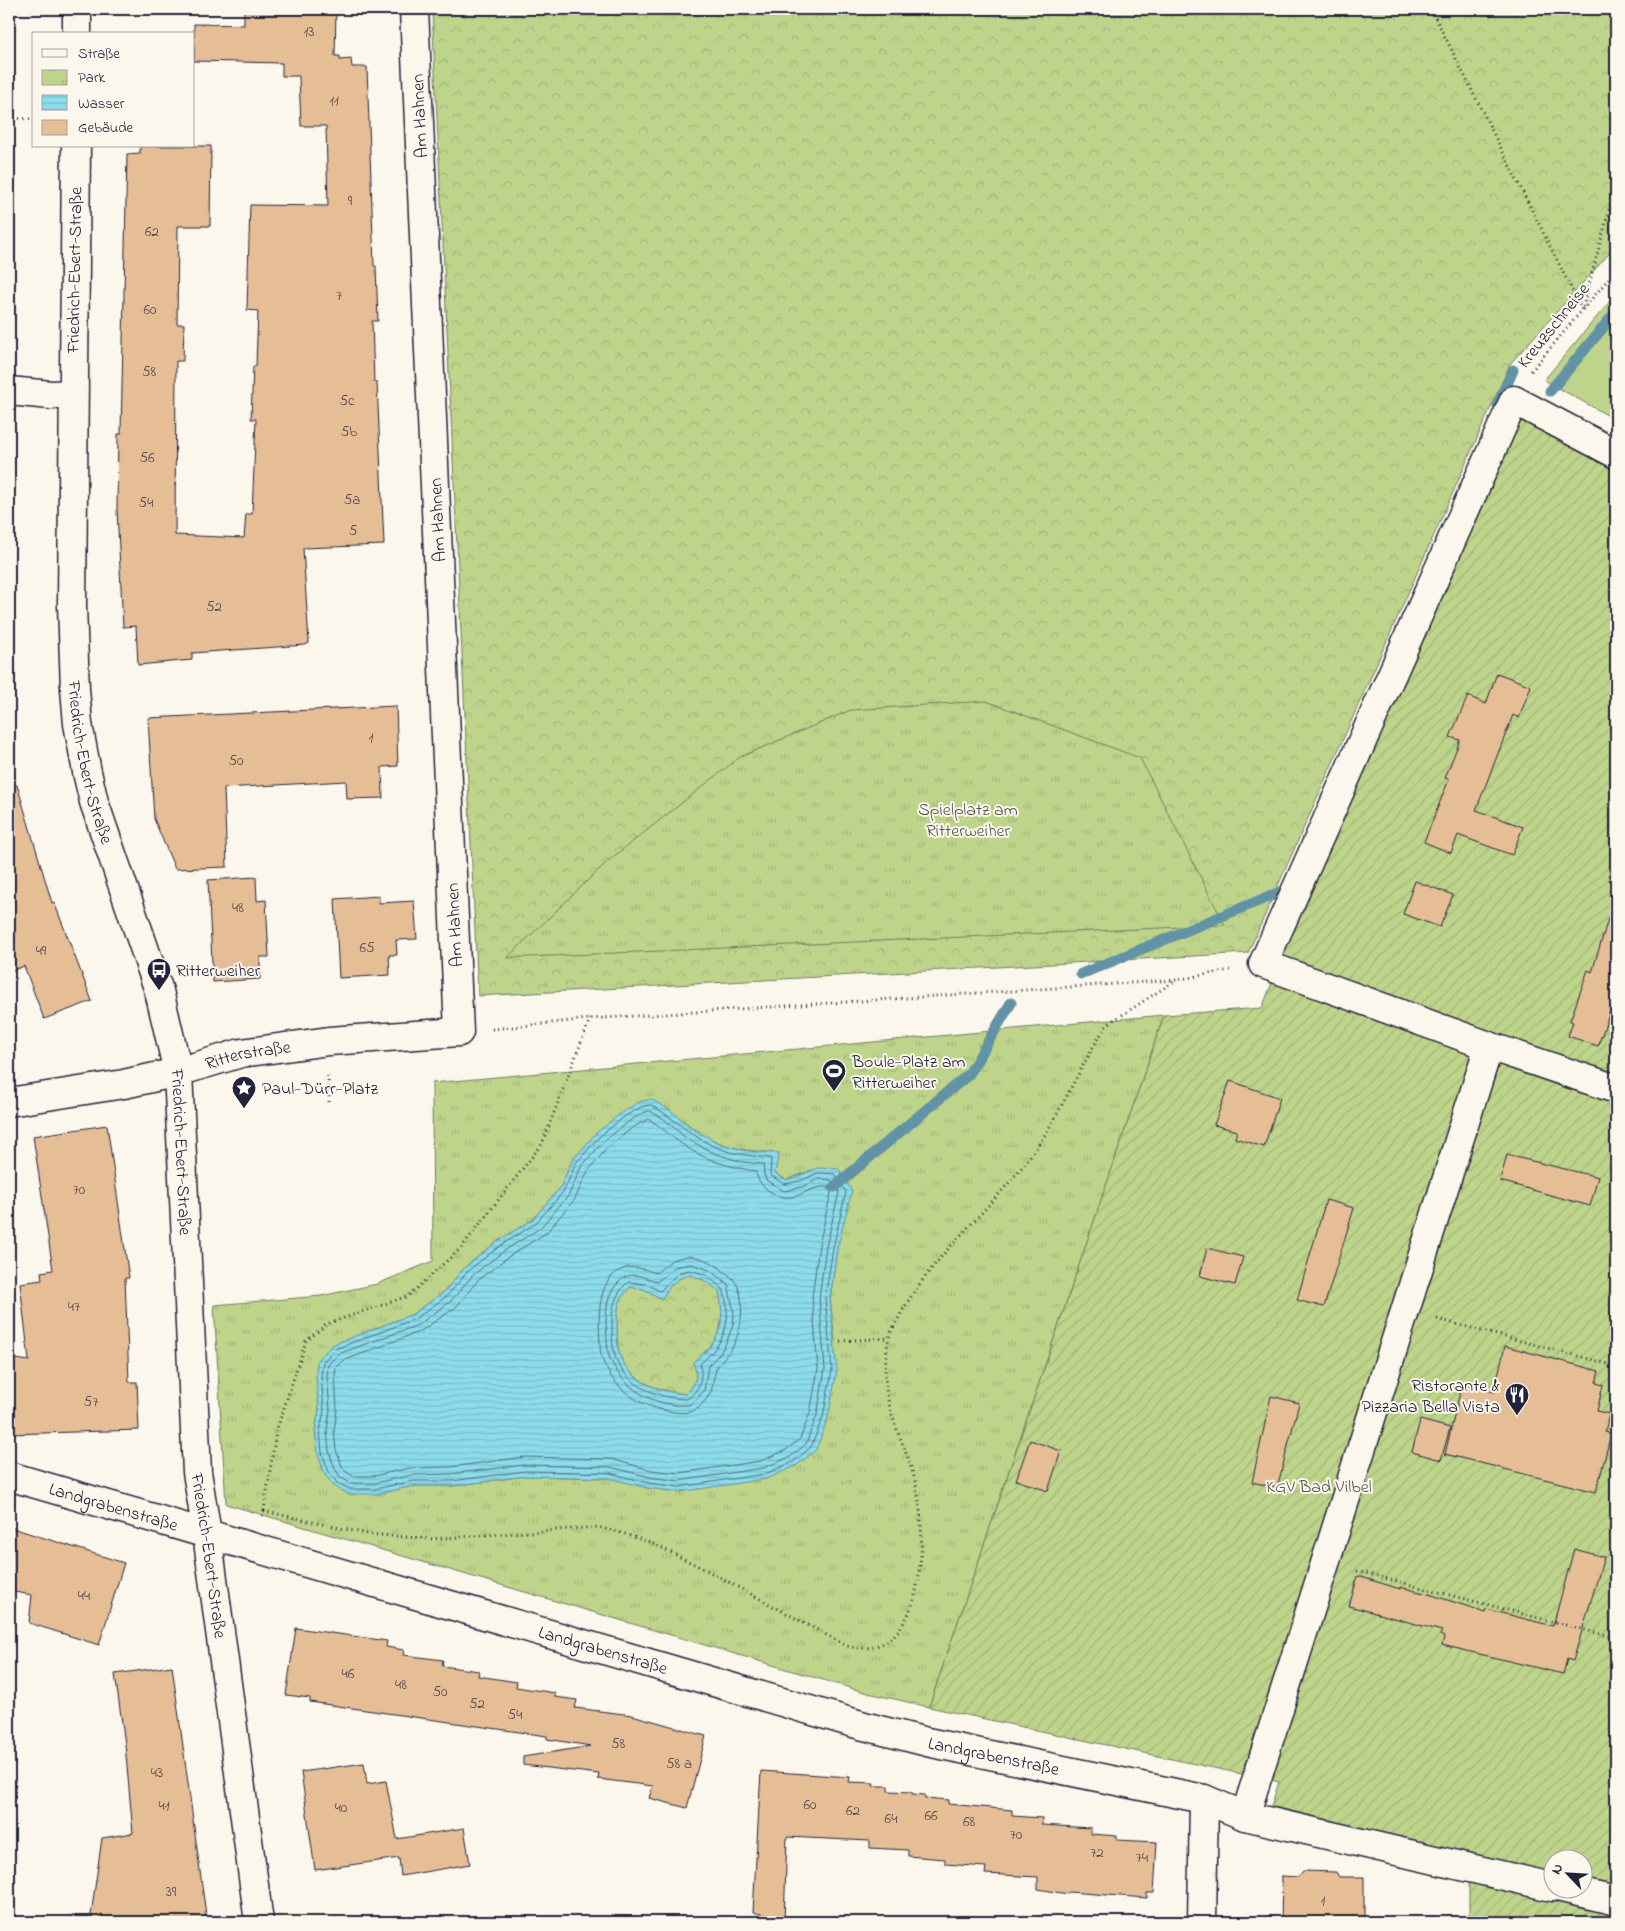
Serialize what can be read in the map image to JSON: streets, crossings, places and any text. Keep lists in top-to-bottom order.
{
  "streets": {
    "street": [
      "Am Hahnen",
      "Friedrich-Ebert-Straße",
      "Ritterstraße",
      "Landgrabenstraße"
    ],
    "path": ["Kreuzschneise"]
  },
  "crossings": [
    ["Am Hahnen", "Ritterstraße"],
    ["Friedrich-Ebert-Straße", "Ritterstraße"],
    ["Friedrich-Ebert-Straße", "Landgrabenstraße"]
  ],
  "parks": ["Spielplatz am Ritterweiher", "KGV Bad Vilbel"],
  "places": {
    "bus stop": ["Ritterweiher"],
    "sports": ["Boule-Platz am Ritterweiher"],
    "place": ["Paul-Dürr-Platz"],
    "restaurant": ["Ristorante & Pizzaria Bella Vista"]
  },
  "house_numbers": [
    "13",
    "11",
    "9",
    "62",
    "7",
    "60",
    "58",
    "5c",
    "5b",
    "56",
    "5a",
    "54",
    "5",
    "52",
    "1",
    "50",
    "48",
    "65",
    "49",
    "70",
    "47",
    "57",
    "44",
    "46",
    "48",
    "50",
    "52",
    "54",
    "58",
    "58 a",
    "43",
    "60",
    "41",
    "40",
    "62",
    "66",
    "64",
    "68",
    "70",
    "72",
    "74",
    "39",
    "1"
  ],
  "legend": [
    "Straße",
    "Park",
    "Wasser",
    "Gebäude"
  ],
  "north": "top left"
}
